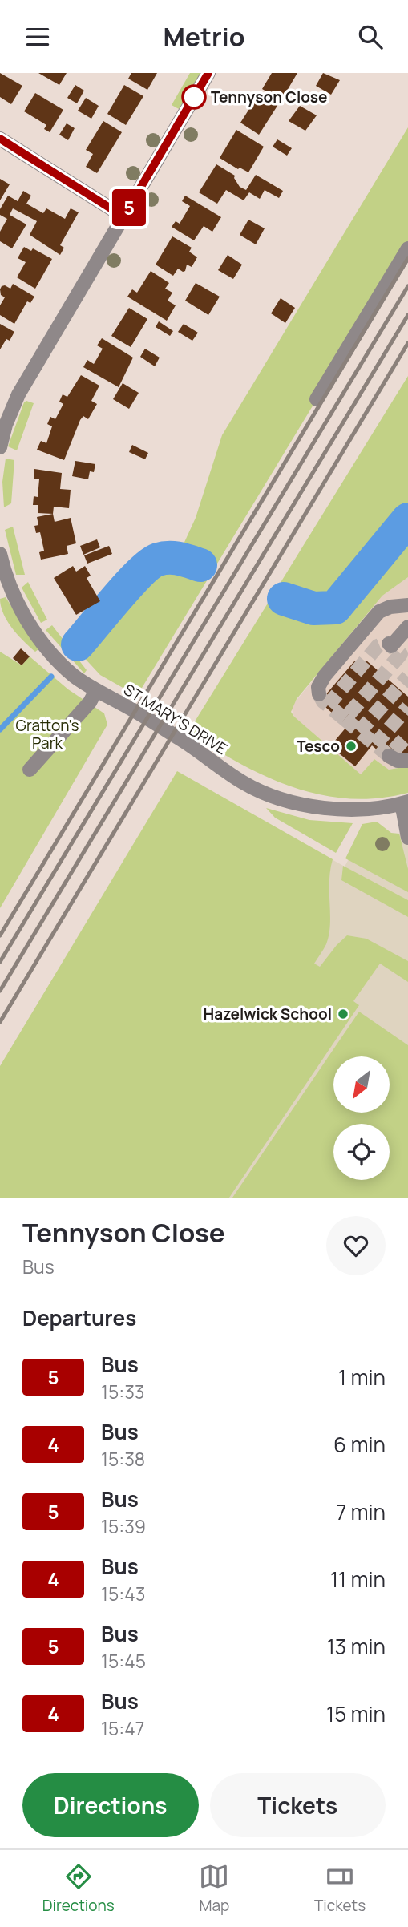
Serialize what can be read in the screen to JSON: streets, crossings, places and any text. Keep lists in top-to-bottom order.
{
  "streets": {
    "street": ["ST MARY'S DRIVE"]
  },
  "parks": ["Gratton's Park"],
  "places": ["Tennyson Close", "Tesco", "Hazelwick School"],
  "lines": ["bus line 5"],
  "north": "bottom left",
  "page": {
    "header": "Metrio",
    "on_map": "5",
    "heading": [
      ["Tennyson Close", "Bus"],
      "Departures"
    ],
    "list": [
      {
        "mark": "5",
        "name": "Bus",
        "note": "15:33",
        "value": "1 min"
      },
      {
        "mark": "4",
        "name": "Bus",
        "note": "15:38",
        "value": "6 min"
      },
      {
        "mark": "5",
        "name": "Bus",
        "note": "15:39",
        "value": "7 min"
      },
      {
        "mark": "4",
        "name": "Bus",
        "note": "15:43",
        "value": "11 min"
      },
      {
        "mark": "5",
        "name": "Bus",
        "note": "15:45",
        "value": "13 min"
      },
      {
        "mark": "4",
        "name": "Bus",
        "note": "15:47",
        "value": "15 min"
      }
    ],
    "buttons": ["Directions", "Tickets"],
    "tabs": ["Directions", "Map", "Tickets"]
  }
}
